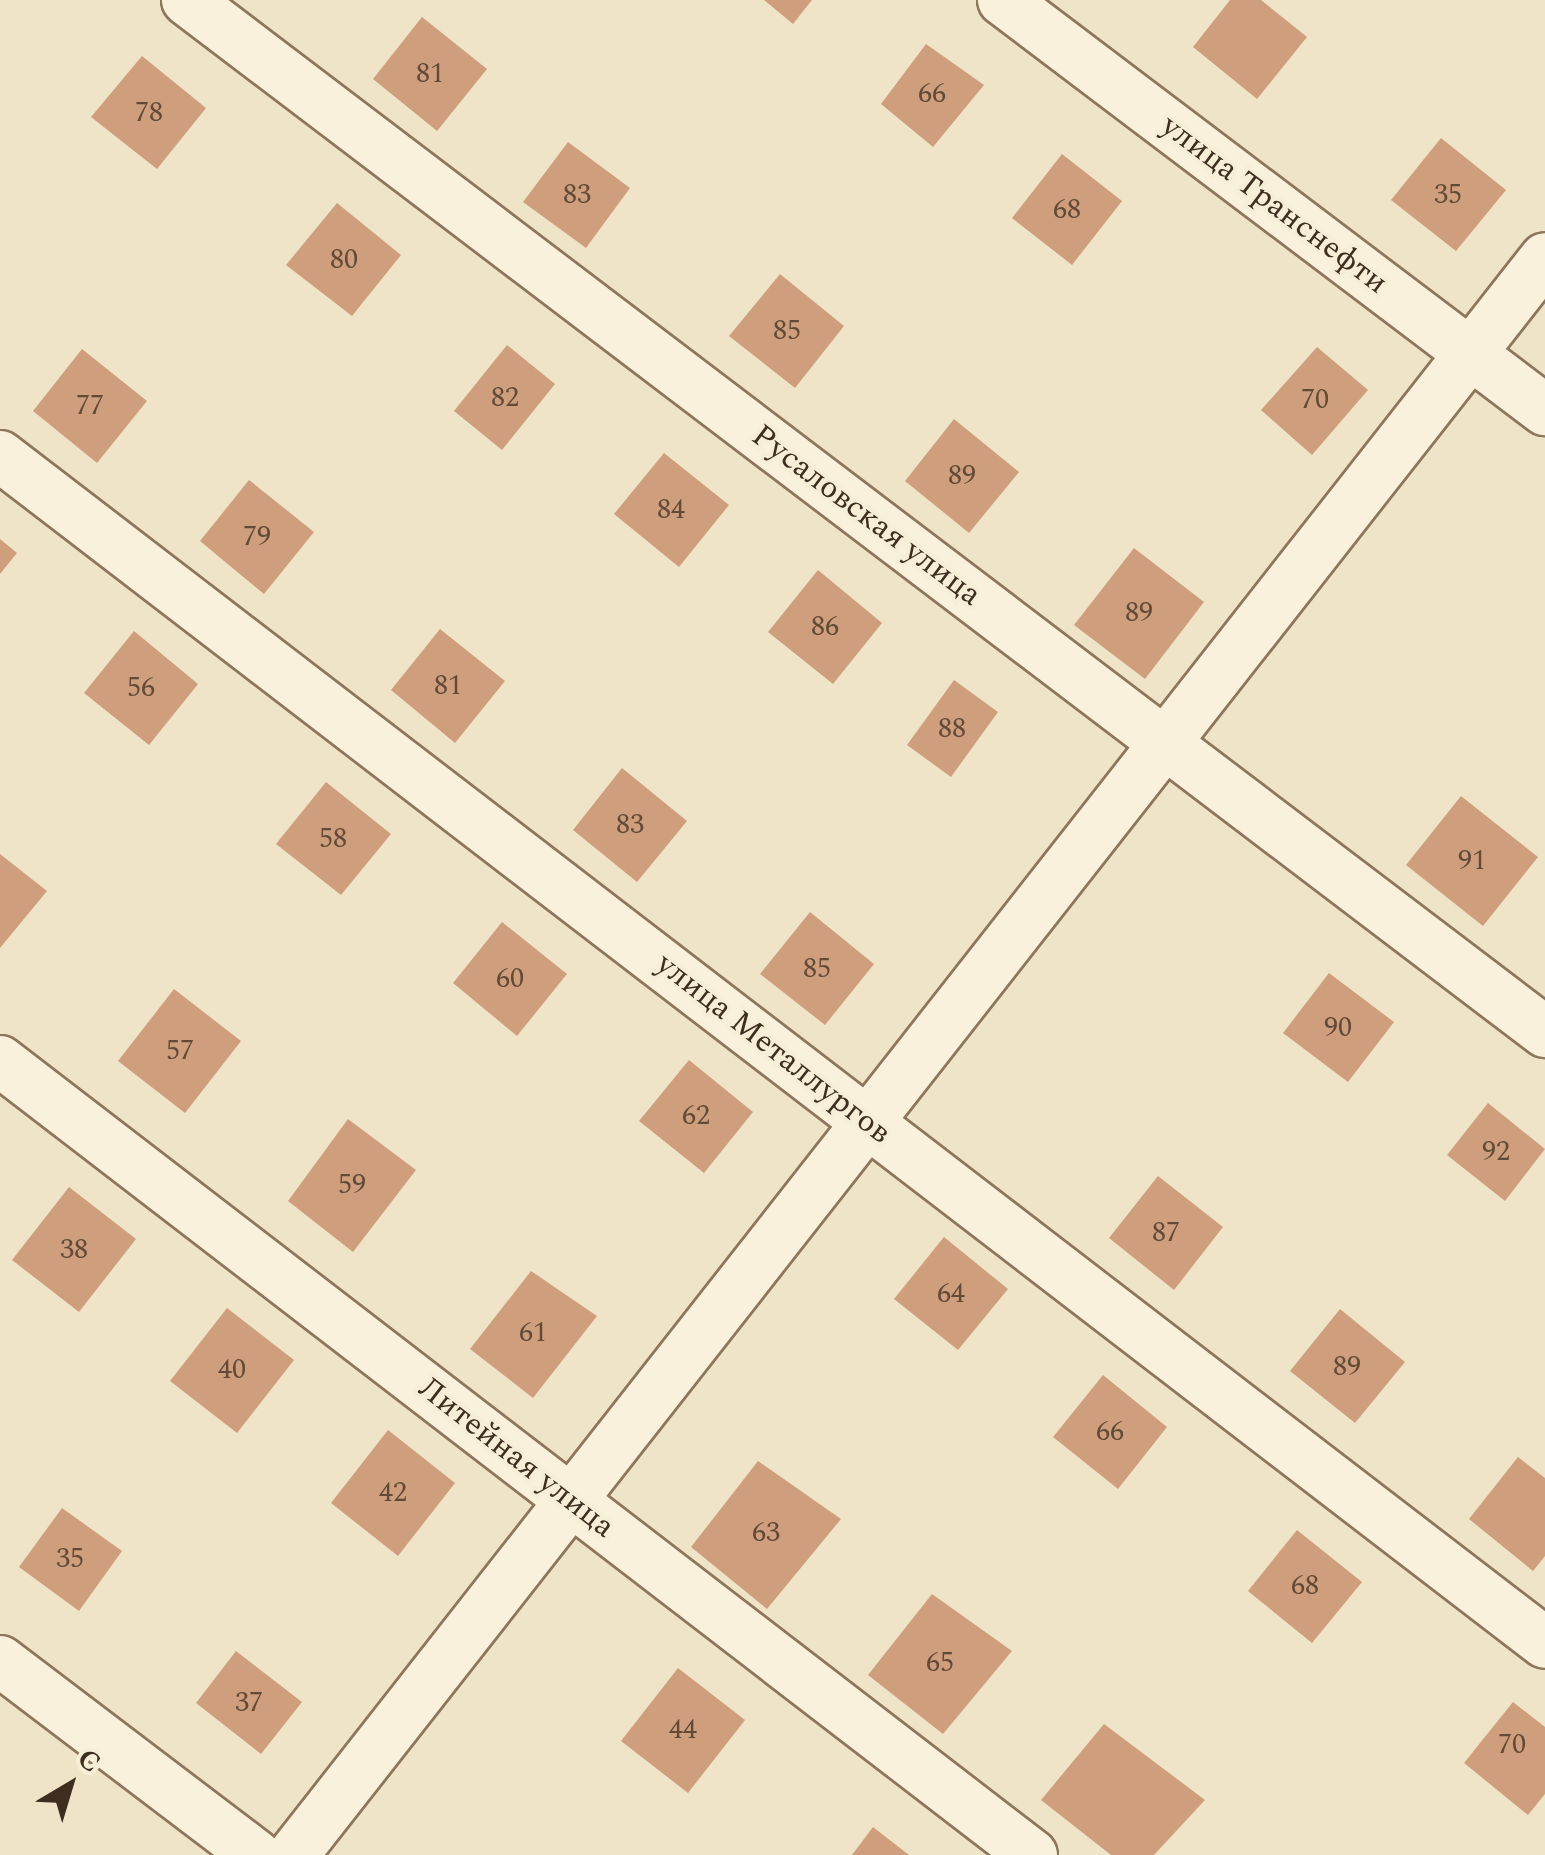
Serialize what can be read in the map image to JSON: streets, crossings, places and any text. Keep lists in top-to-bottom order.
{
  "streets": {
    "street": [
      "улица Транснефти",
      "Русаловская улица",
      "улица Металлургов",
      "Литейная улица"
    ]
  },
  "house_numbers": [
    "81",
    "66",
    "78",
    "83",
    "35",
    "68",
    "80",
    "85",
    "82",
    "70",
    "77",
    "89",
    "84",
    "79",
    "89",
    "86",
    "81",
    "56",
    "88",
    "83",
    "58",
    "91",
    "85",
    "60",
    "90",
    "57",
    "62",
    "92",
    "59",
    "87",
    "38",
    "64",
    "61",
    "89",
    "40",
    "66",
    "42",
    "63",
    "35",
    "68",
    "65",
    "37",
    "44",
    "70"
  ],
  "north": "top right"
}
